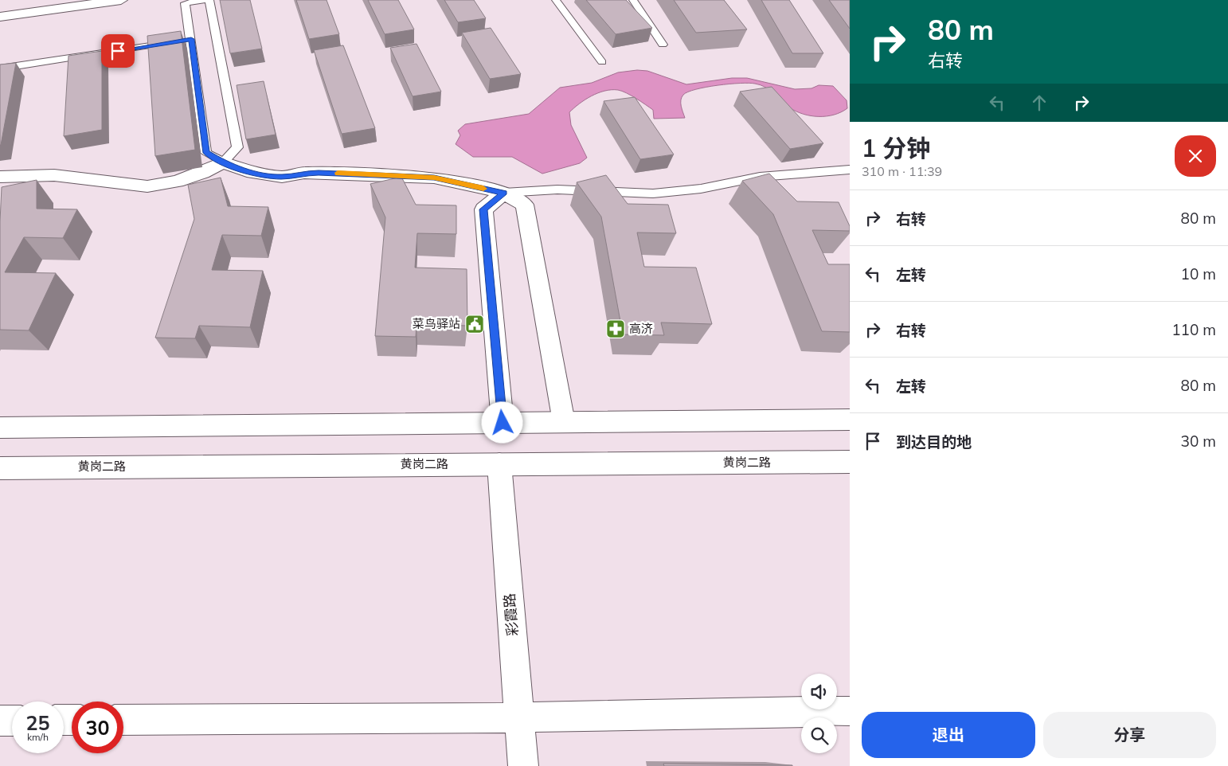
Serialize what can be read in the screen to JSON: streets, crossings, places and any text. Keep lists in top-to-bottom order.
{
  "streets": {
    "street": ["黄岗二路", "彩霞路"]
  },
  "crossings": [
    ["黄岗二路", "彩霞路"]
  ],
  "places": {
    "public building": ["菜鸟驿站"],
    "pharmacy": ["高济"]
  },
  "page": {
    "turn": ["80 m", "右转"],
    "heading": ["1 分钟", "310 m · 11:39"],
    "list": [
      {
        "name": "右转",
        "value": "80 m"
      },
      {
        "name": "左转",
        "value": "10 m"
      },
      {
        "name": "右转",
        "value": "110 m"
      },
      {
        "name": "左转",
        "value": "80 m"
      },
      {
        "name": "到达目的地",
        "value": "30 m"
      }
    ],
    "speed": "25 km/h",
    "limit": "30",
    "buttons": ["退出", "分享"]
  }
}
